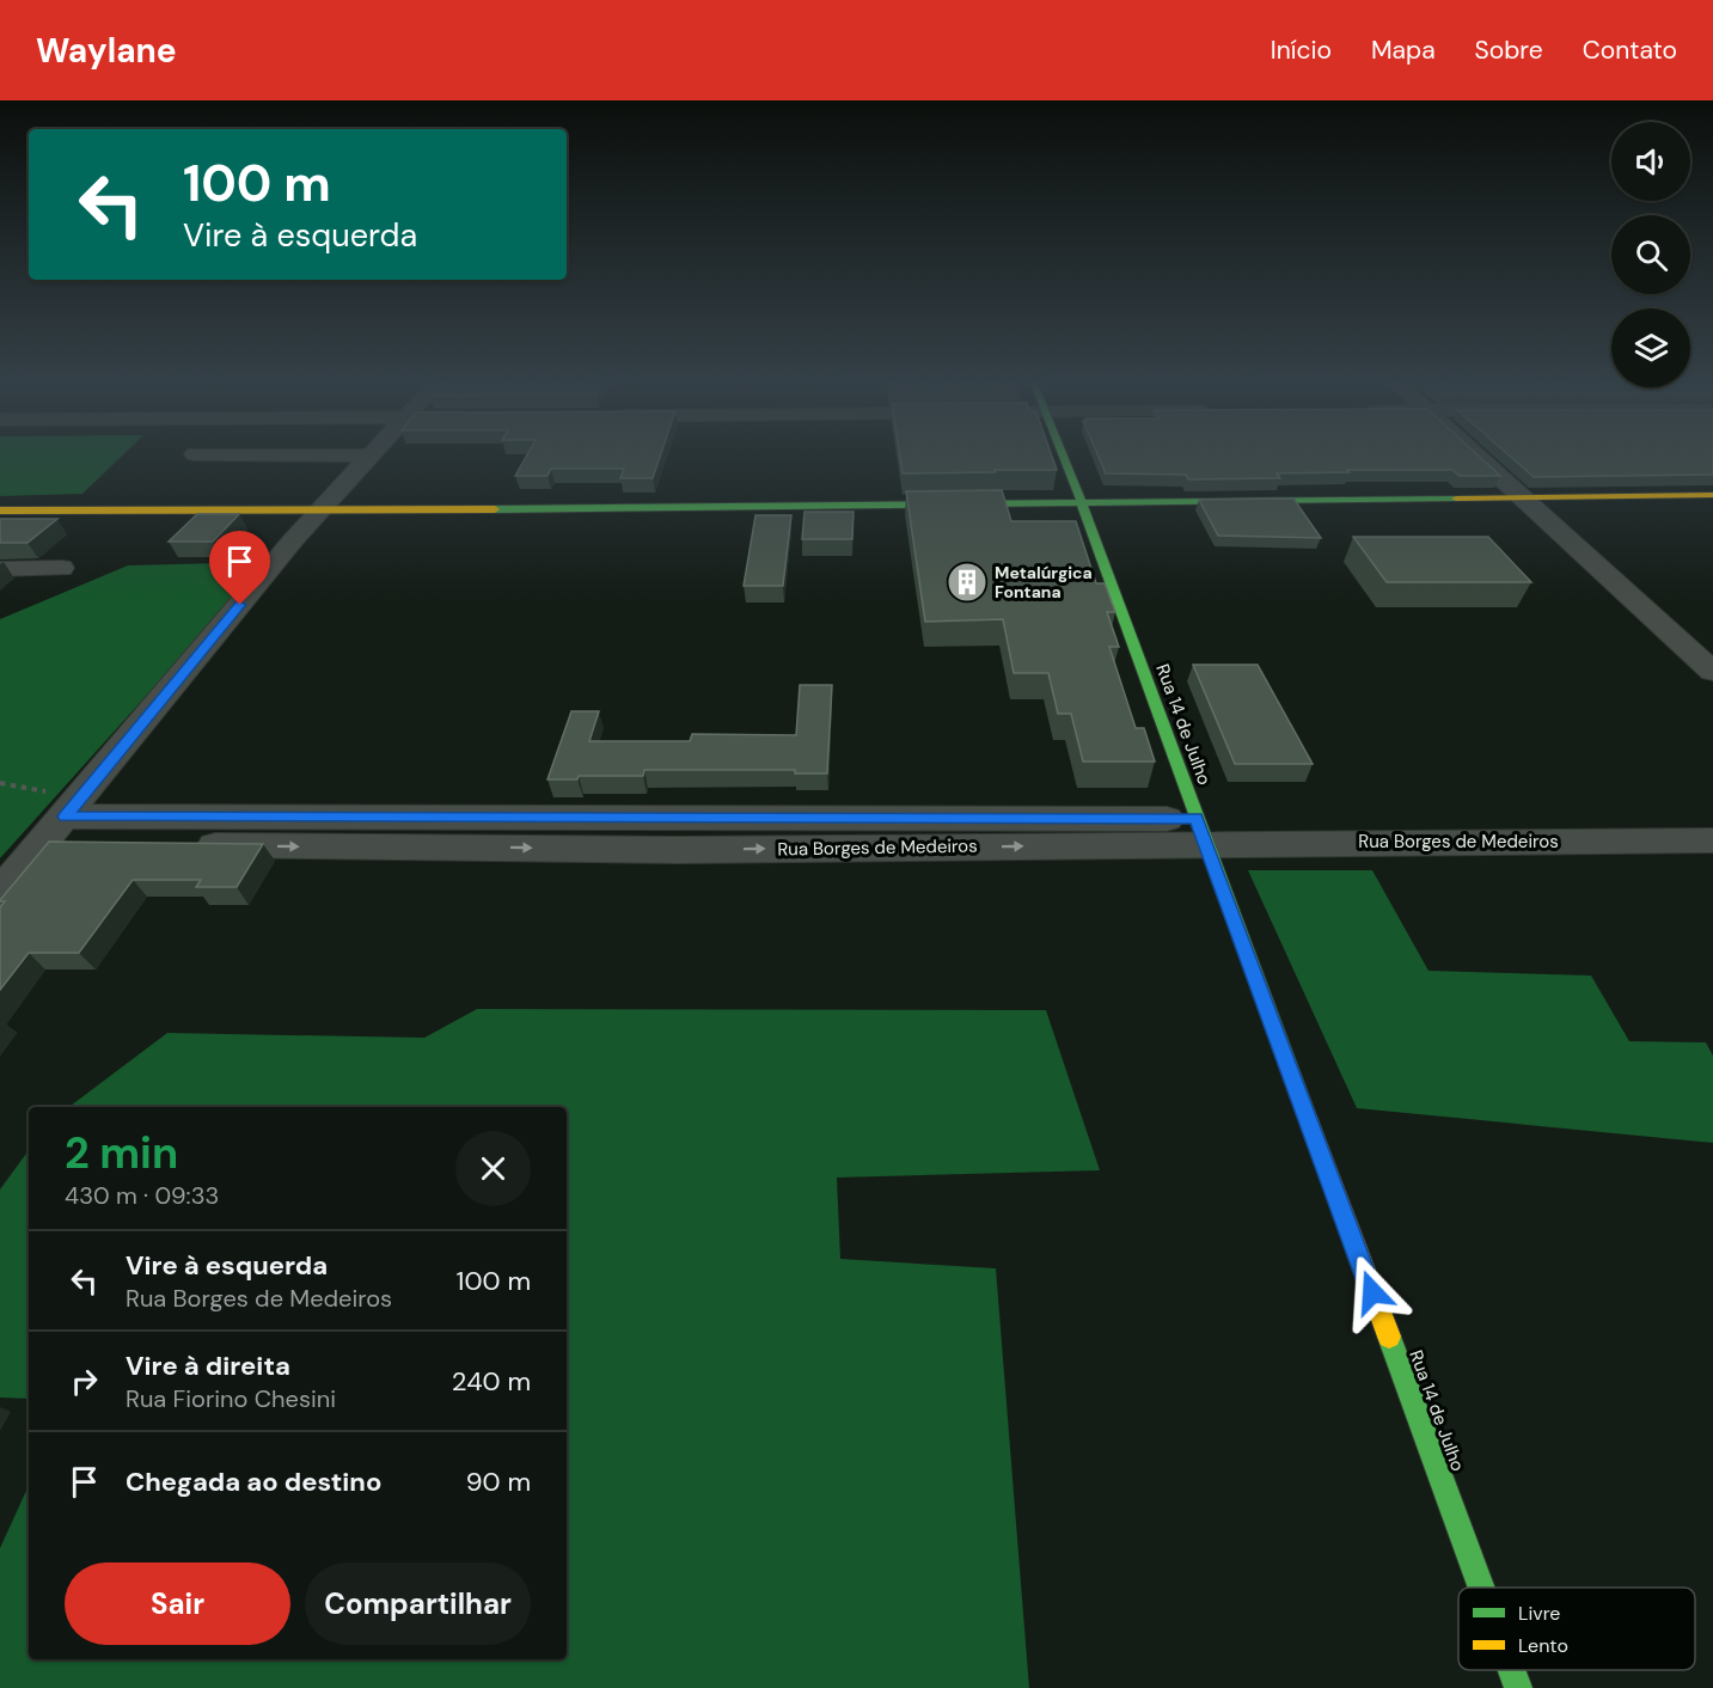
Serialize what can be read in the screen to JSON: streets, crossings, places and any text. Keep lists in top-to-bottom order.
{
  "streets": {
    "street": ["Rua 14 de Julho", "Rua Borges de Medeiros"]
  },
  "crossings": [
    ["Rua 14 de Julho", "Rua Borges de Medeiros"]
  ],
  "places": {
    "building": ["Metalúrgica Fontana"]
  },
  "legend": ["Livre", "Lento"],
  "page": {
    "header": "Waylane",
    "nav": [
      "Início",
      "Mapa",
      "Sobre",
      "Contato"
    ],
    "turn": ["100 m", "Vire à esquerda"],
    "heading": ["2 min", "430 m · 09:33"],
    "list": [
      {
        "name": "Vire à esquerda",
        "note": "Rua Borges de Medeiros",
        "value": "100 m"
      },
      {
        "name": "Vire à direita",
        "note": "Rua Fiorino Chesini",
        "value": "240 m"
      },
      {
        "name": "Chegada ao destino",
        "value": "90 m"
      }
    ],
    "buttons": ["Sair", "Compartilhar"]
  }
}
